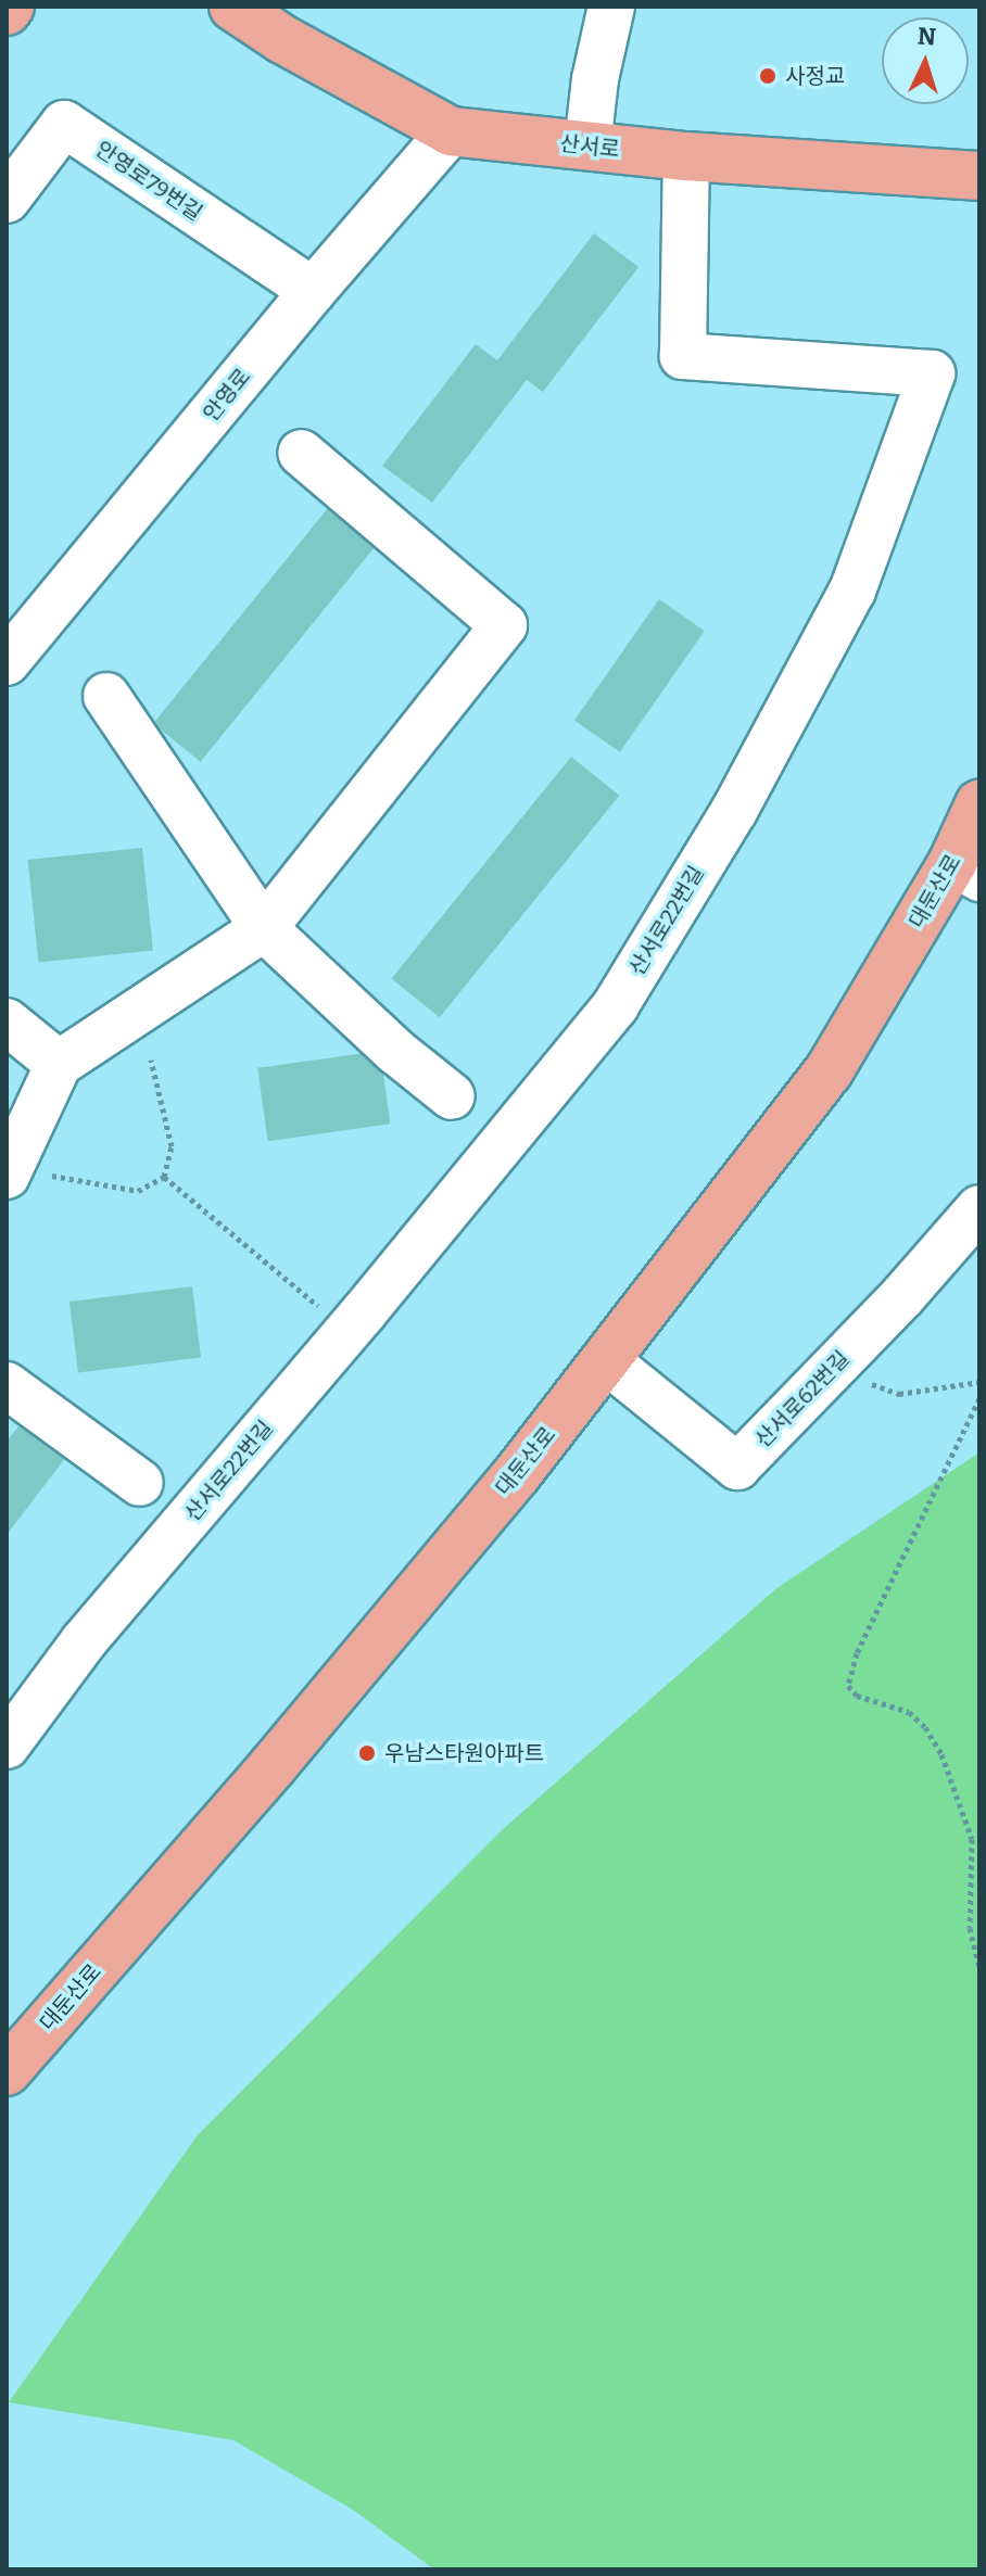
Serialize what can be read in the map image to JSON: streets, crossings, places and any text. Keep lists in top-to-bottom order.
{
  "streets": {
    "main road": ["산서로", "대둔산로"],
    "street": [
      "안영로79번길",
      "안영로",
      "산서로22번길",
      "산서로62번길"
    ]
  },
  "crossings": [
    ["산서로", "안영로"],
    ["산서로", "산서로22번길"],
    ["안영로79번길", "안영로"],
    ["대둔산로", "산서로62번길"]
  ],
  "places": ["사정교", "우남스타원아파트"],
  "north": "top"
}
